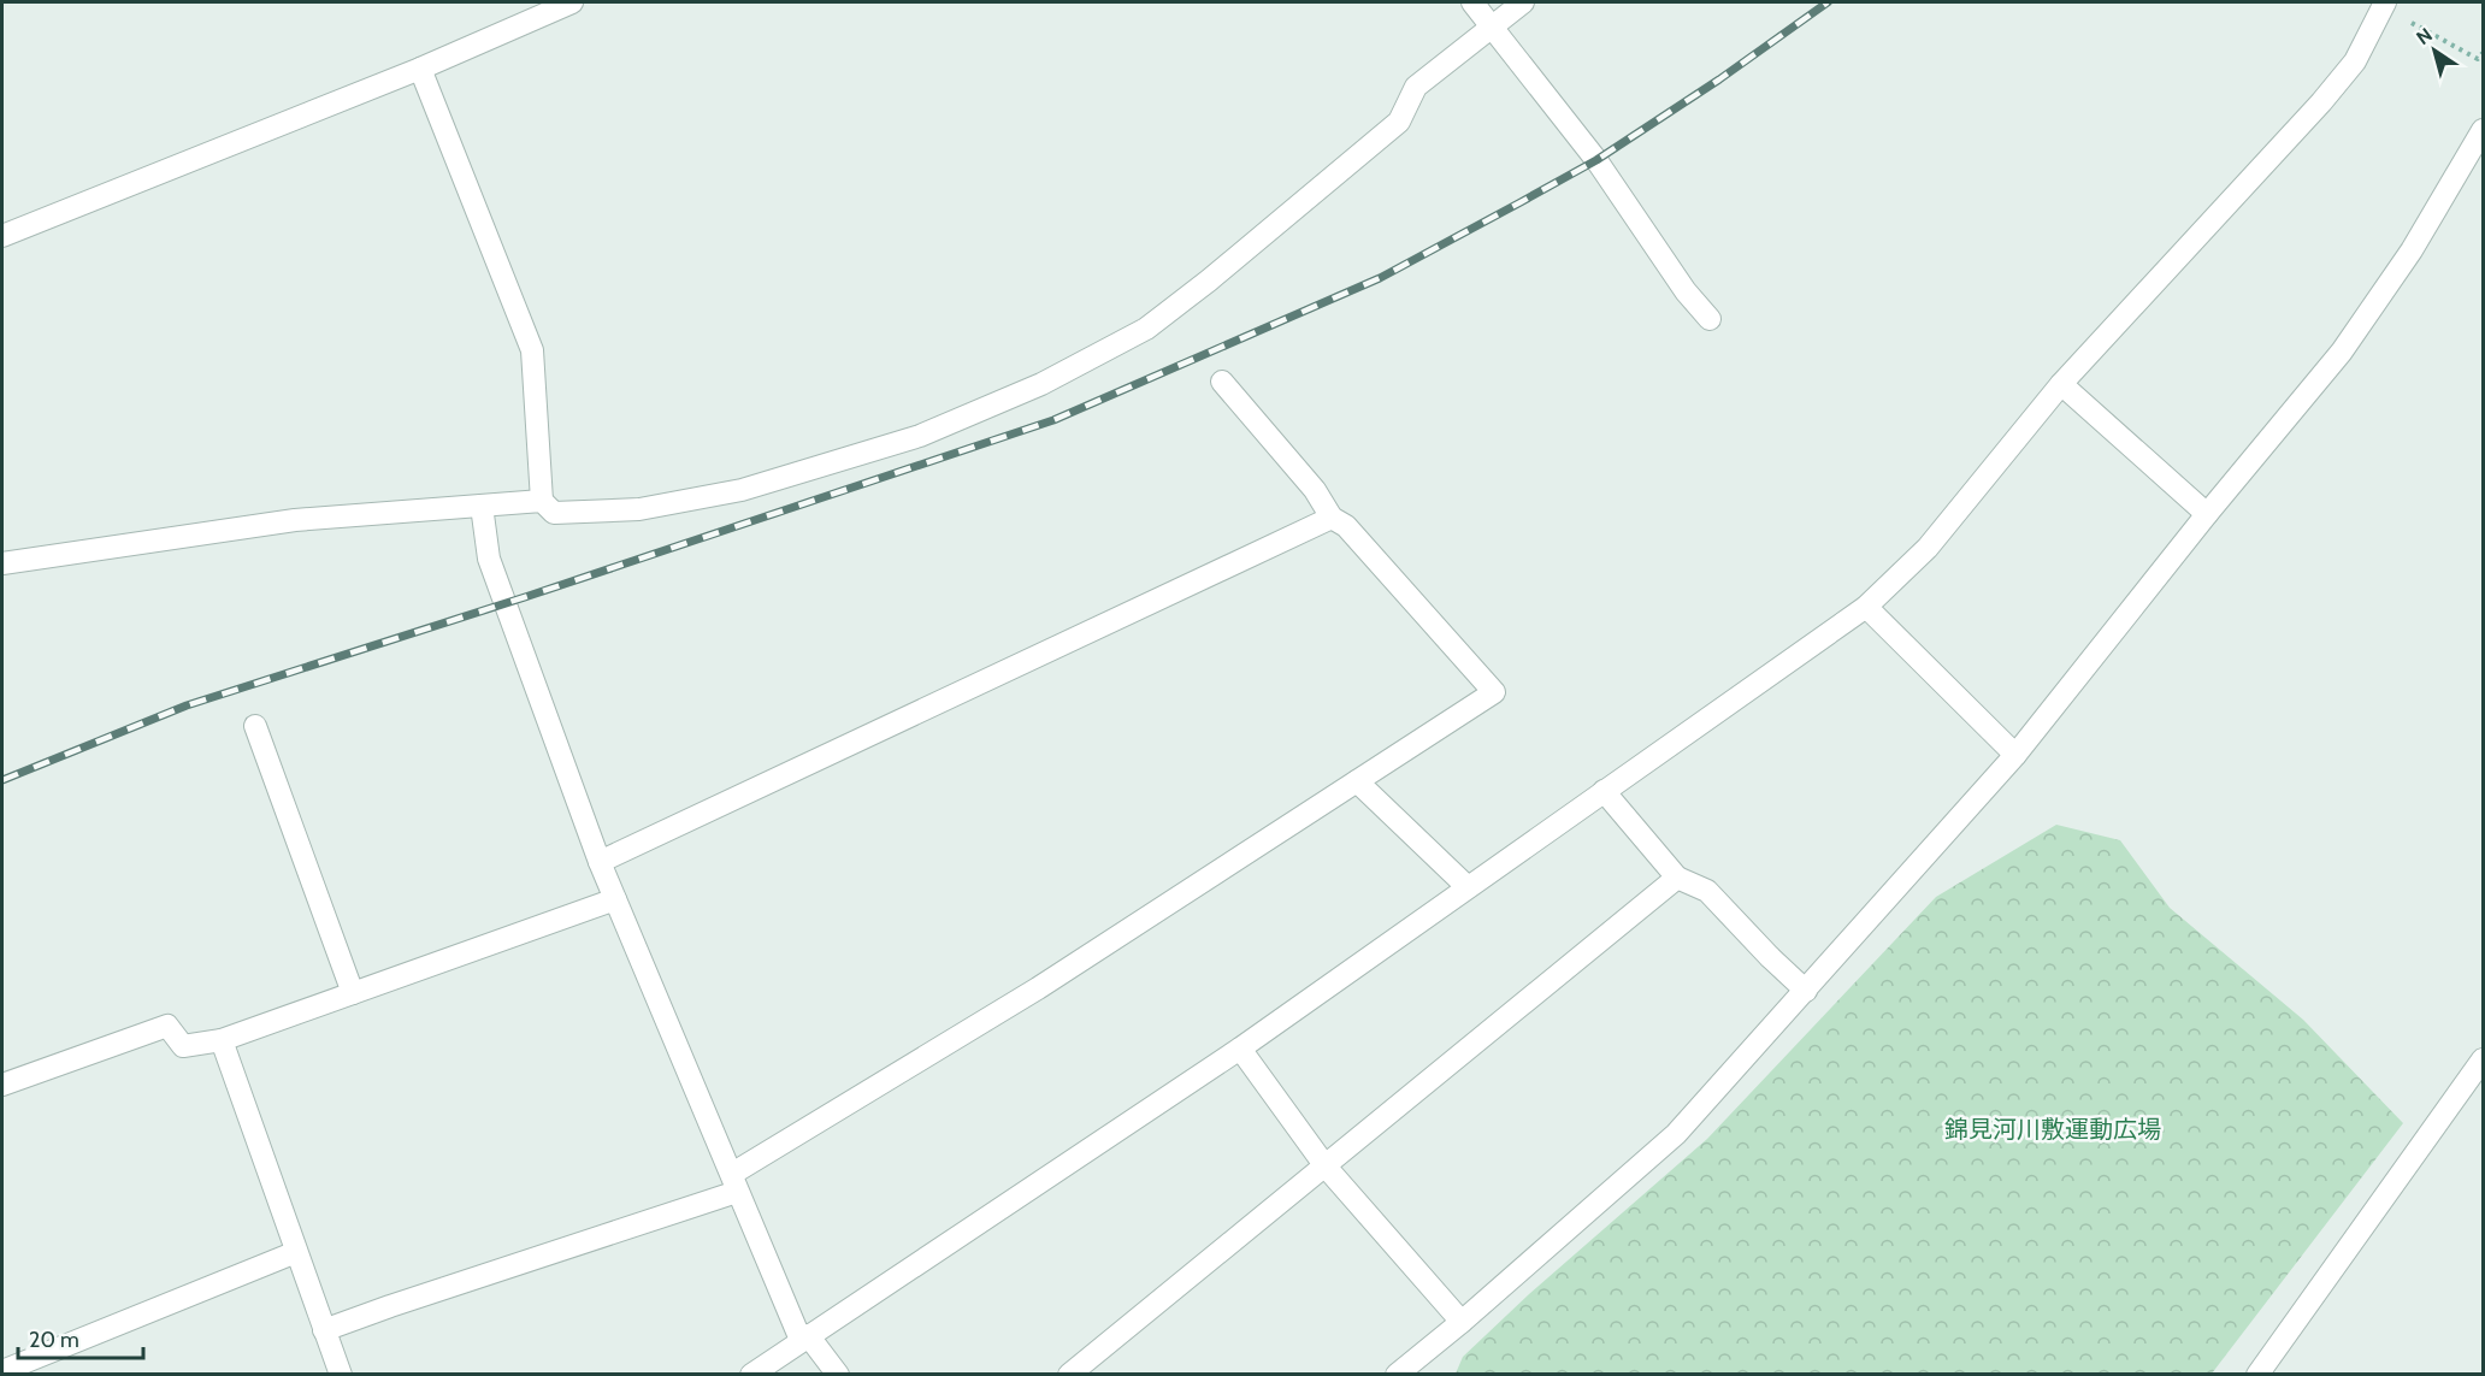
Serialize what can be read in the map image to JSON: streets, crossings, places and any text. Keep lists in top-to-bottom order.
{
  "parks": ["錦見河川敷運動広場"],
  "scale_bar": "20 m",
  "north": "top left"
}
